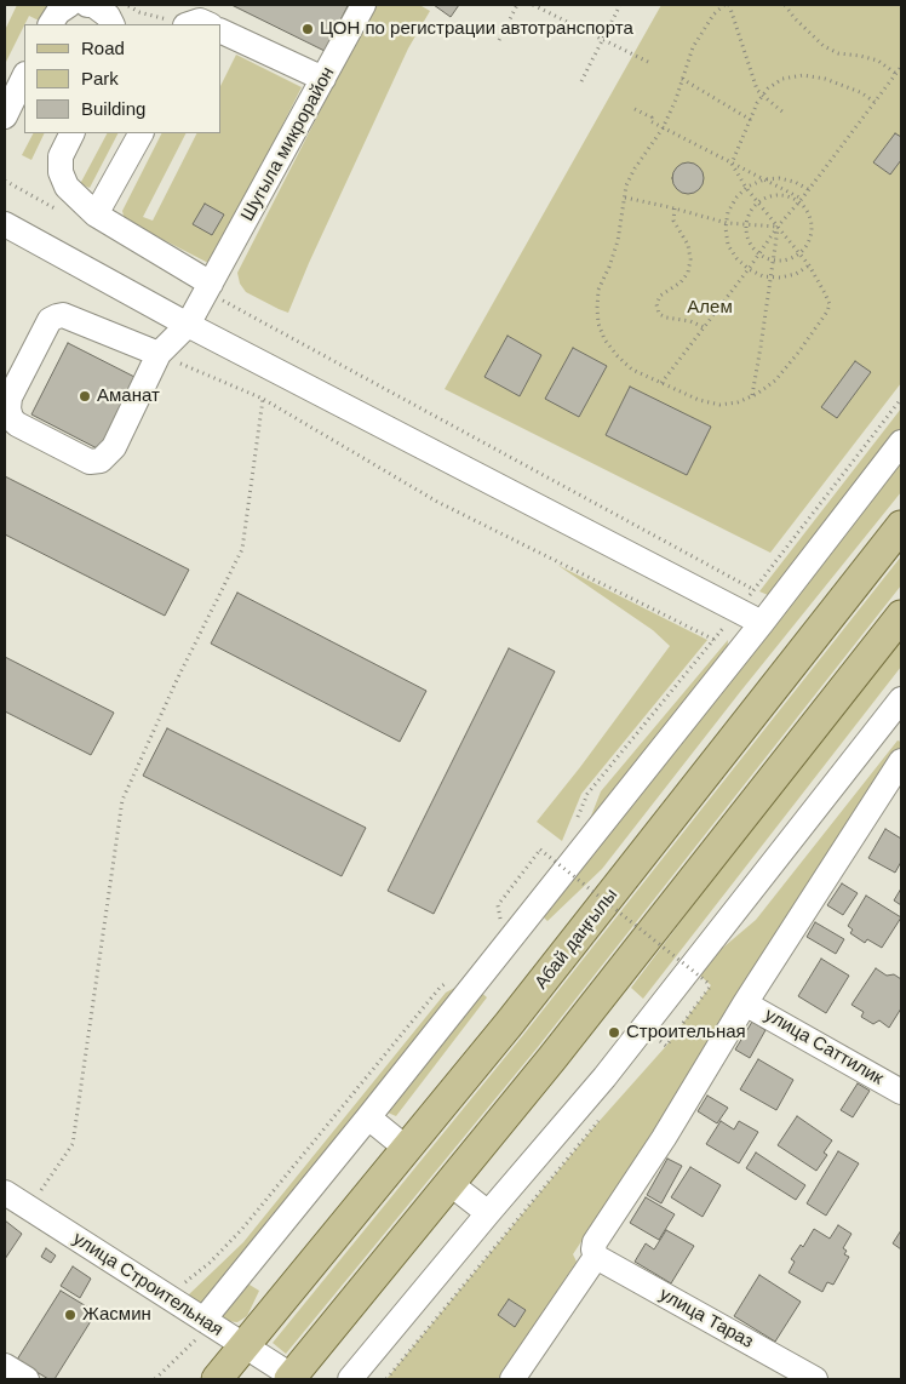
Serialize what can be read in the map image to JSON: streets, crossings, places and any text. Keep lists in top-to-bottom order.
{
  "streets": {
    "main road": ["Абай даңғылы"],
    "street": [
      "Шугыла микрорайон",
      "улица Саттилик",
      "улица Строительная",
      "улица Тараз"
    ]
  },
  "crossings": [
    ["Абай даңғылы", "улица Строительная"]
  ],
  "parks": ["Алем"],
  "places": [
    "ЦОН по регистрации автотранспорта",
    "Аманат",
    "Строительная",
    "Жасмин"
  ],
  "legend": ["Road", "Park", "Building"]
}
